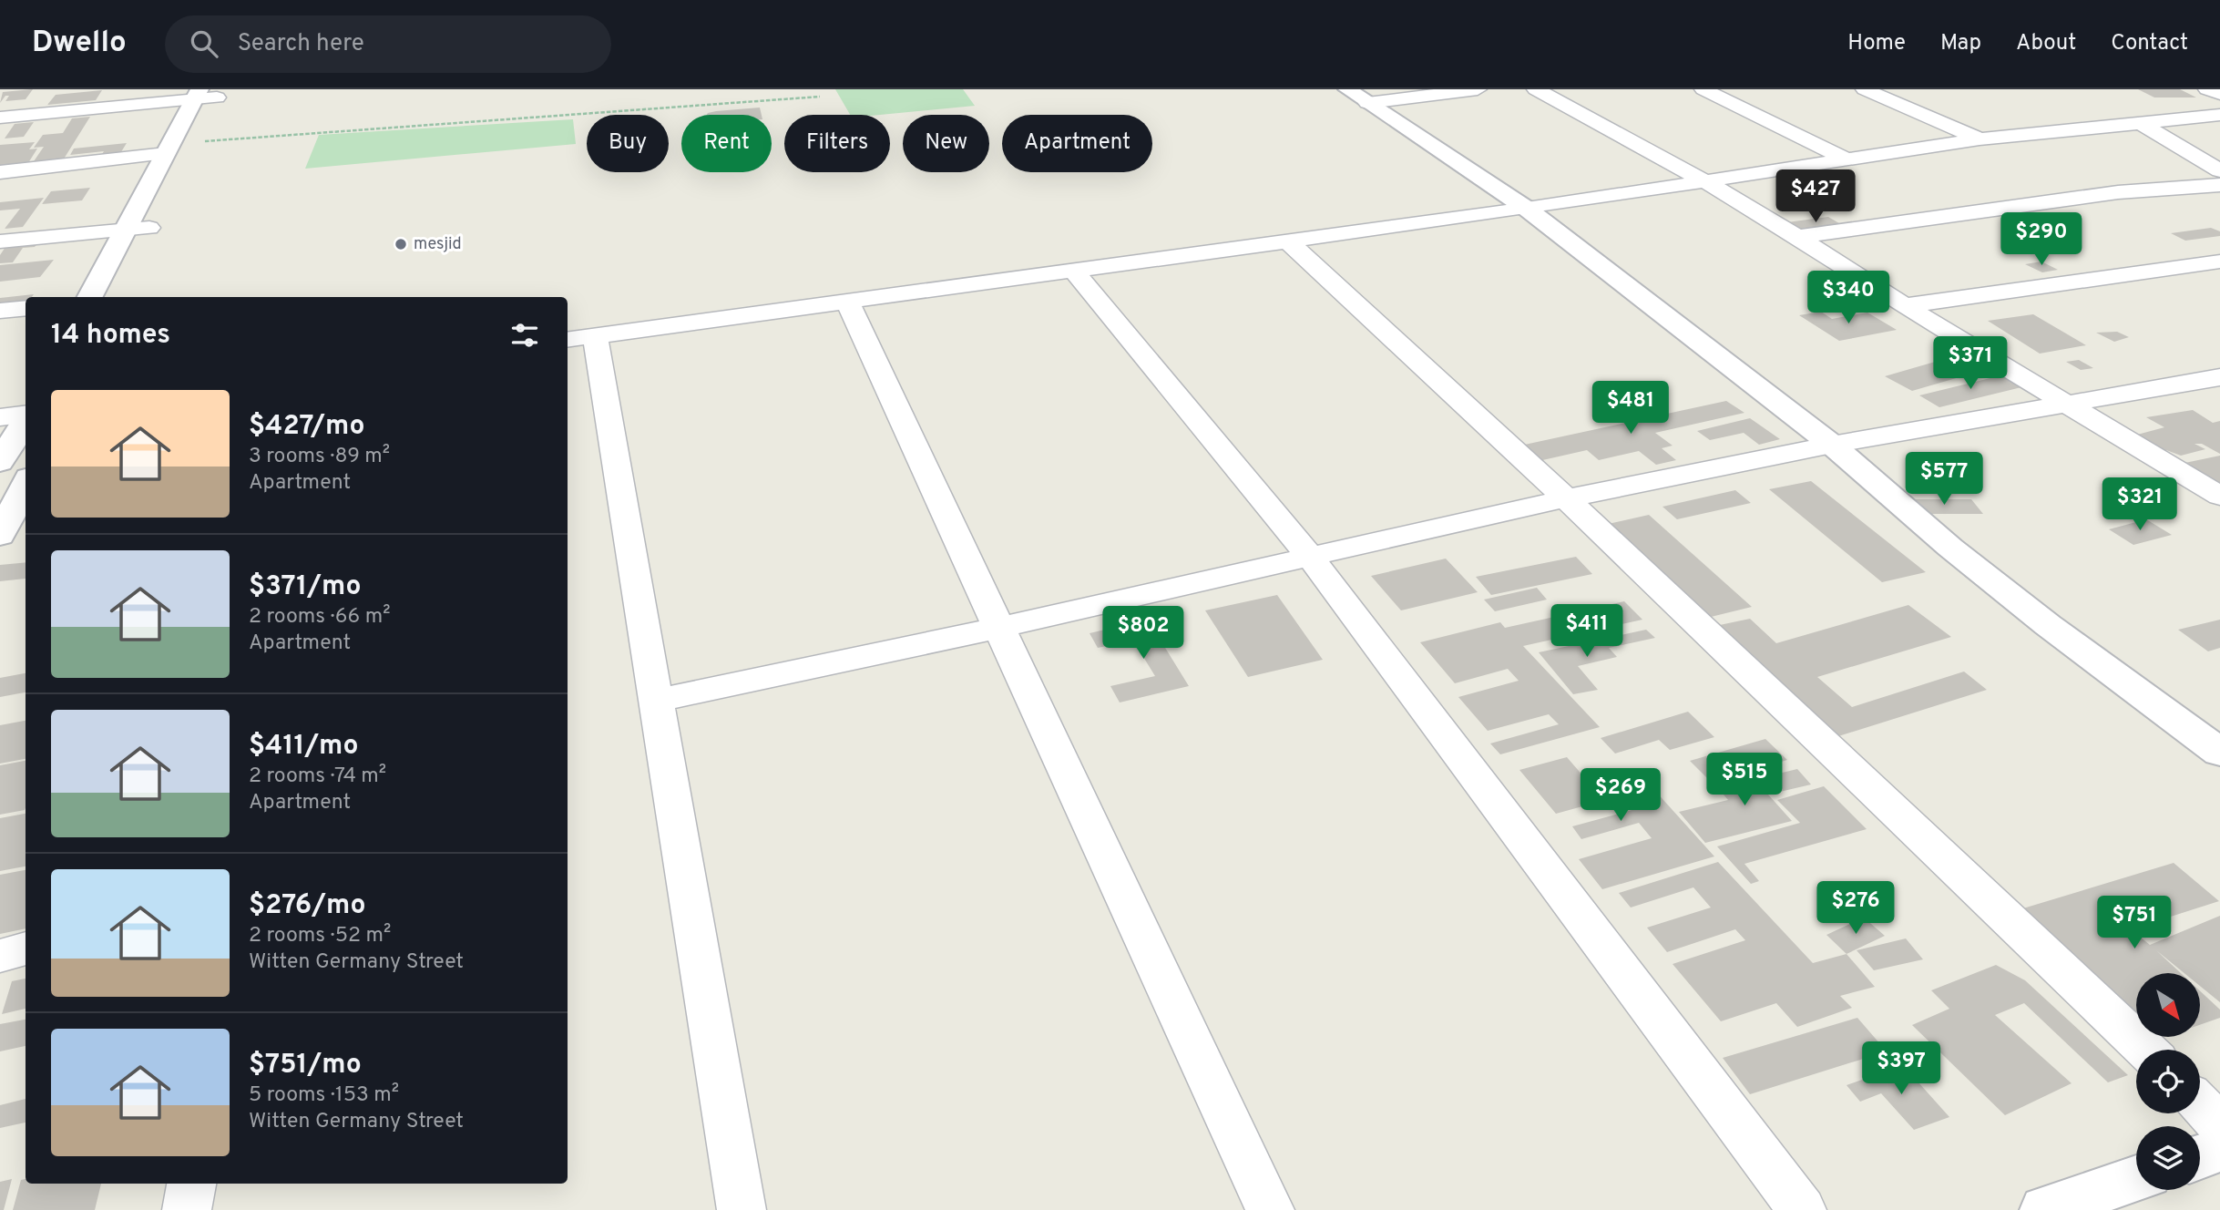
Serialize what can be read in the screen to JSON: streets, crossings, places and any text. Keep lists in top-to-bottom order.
{
  "places": ["mesjid"],
  "north": "bottom right",
  "page": {
    "header": "Dwello",
    "search": "Search here",
    "nav": [
      "Home",
      "Map",
      "About",
      "Contact"
    ],
    "chip": [
      "Buy",
      "Rent",
      "Filters",
      "New",
      "Apartment"
    ],
    "price": [
      "$427",
      "$290",
      "$340",
      "$371",
      "$481",
      "$577",
      "$321",
      "$411",
      "$802",
      "$515",
      "$269",
      "$276",
      "$751",
      "$397"
    ],
    "heading": "14 homes",
    "list": [
      {
        "name": "$427/mo",
        "note": "3 rooms · 89 m² · Apartment"
      },
      {
        "name": "$371/mo",
        "note": "2 rooms · 66 m² · Apartment"
      },
      {
        "name": "$411/mo",
        "note": "2 rooms · 74 m² · Apartment"
      },
      {
        "name": "$276/mo",
        "note": "2 rooms · 52 m² · Witten Germany Street"
      },
      {
        "name": "$751/mo",
        "note": "5 rooms · 153 m² · Witten Germany Street"
      }
    ]
  }
}
